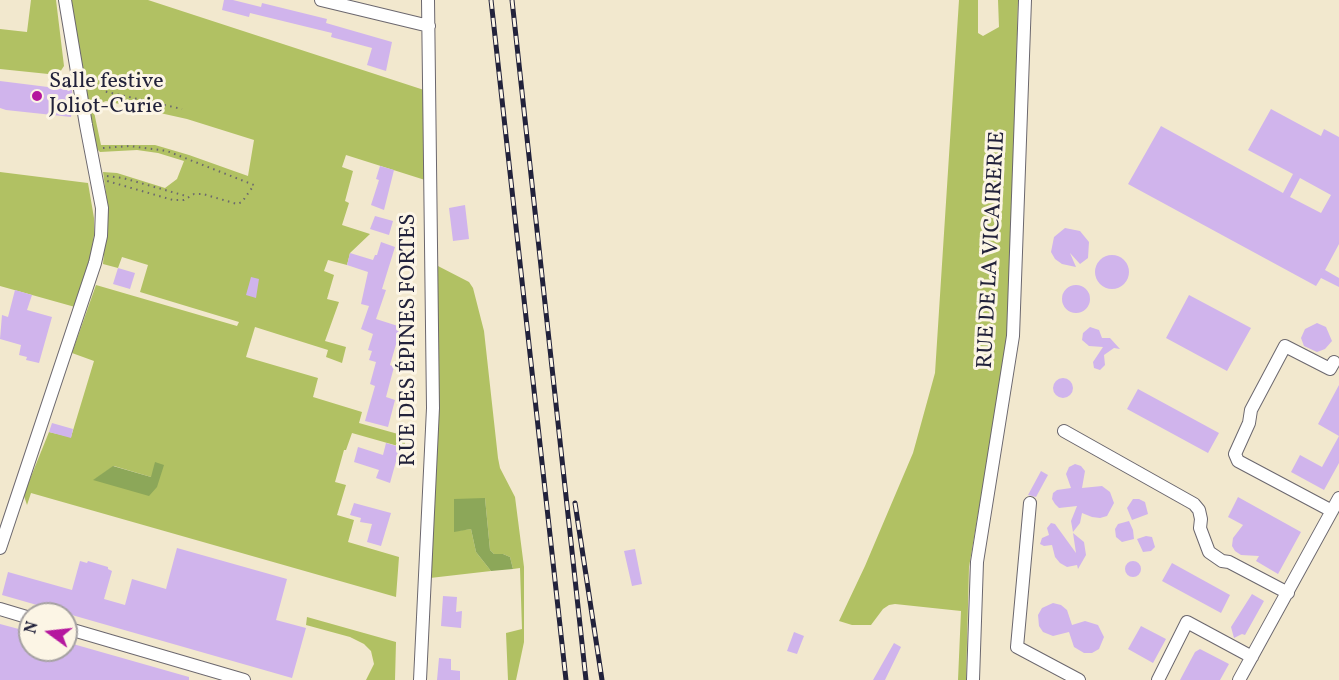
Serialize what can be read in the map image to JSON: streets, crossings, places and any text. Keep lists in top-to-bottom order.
{
  "streets": {
    "street": ["RUE DE LA VICAIRERIE", "RUE DES ÉPINES FORTES"]
  },
  "places": ["Salle festive Joliot-Curie"],
  "north": "left"
}
